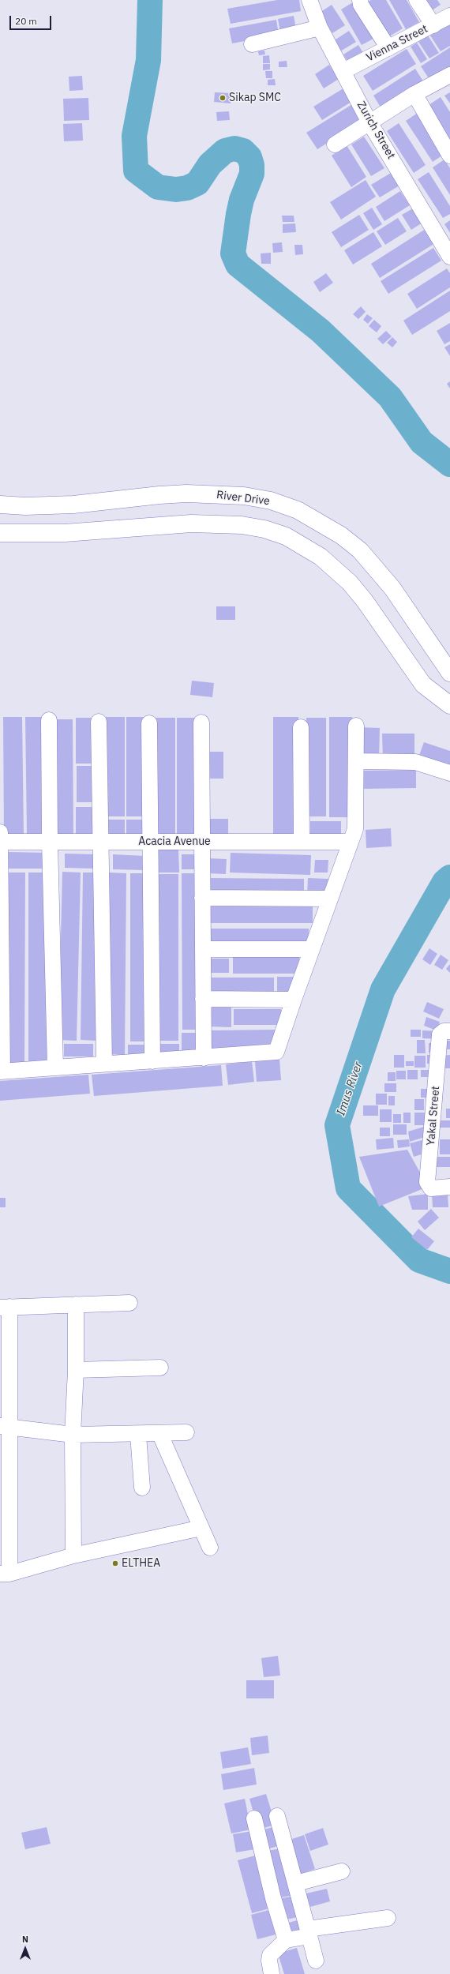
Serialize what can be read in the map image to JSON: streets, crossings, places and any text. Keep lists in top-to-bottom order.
{
  "streets": {
    "street": [
      "Vienna Street",
      "Zurich Street",
      "River Drive",
      "Acacia Avenue",
      "Yakal Street"
    ]
  },
  "crossings": [
    ["Vienna Street", "Zurich Street"]
  ],
  "water": ["Imus River"],
  "places": ["Sikap SMC", "ELTHEA"],
  "scale_bar": "20 m",
  "north": "top"
}
